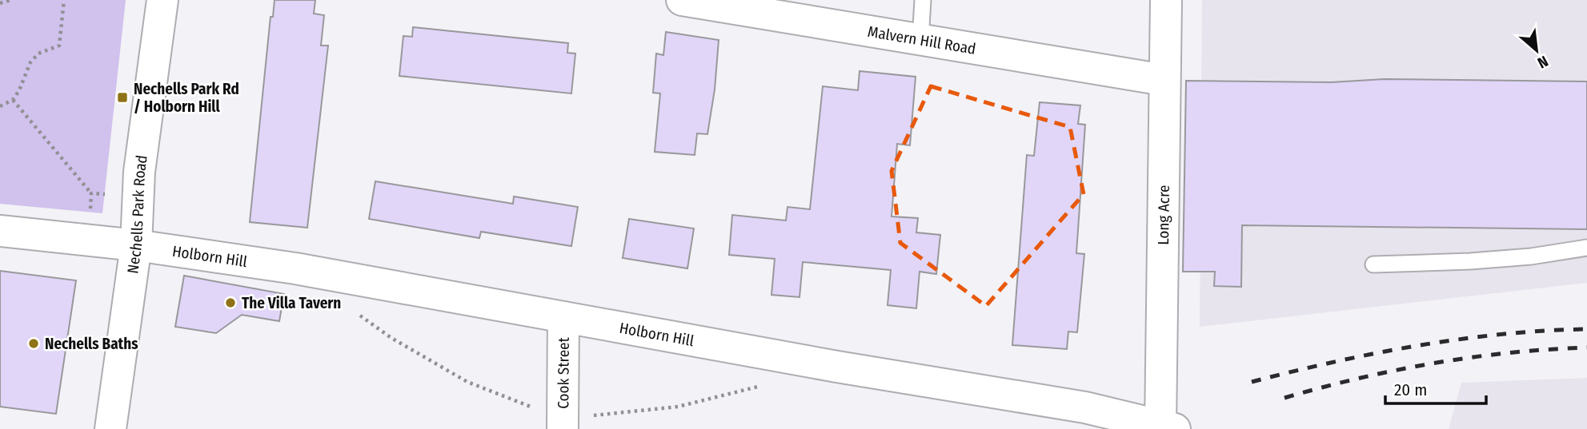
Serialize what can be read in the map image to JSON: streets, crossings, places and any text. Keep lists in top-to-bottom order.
{
  "streets": {
    "street": [
      "Malvern Hill Road",
      "Long Acre",
      "Nechells Park Road",
      "Holborn Hill",
      "Cook Street"
    ]
  },
  "crossings": [
    ["Malvern Hill Road", "Long Acre"],
    ["Long Acre", "Holborn Hill"],
    ["Nechells Park Road", "Holborn Hill"],
    ["Holborn Hill", "Cook Street"]
  ],
  "places": {
    "transit": ["Nechells Park Rd / Holborn Hill"],
    "other": ["The Villa Tavern", "Nechells Baths"]
  },
  "scale_bar": "20 m",
  "north": "bottom right"
}
